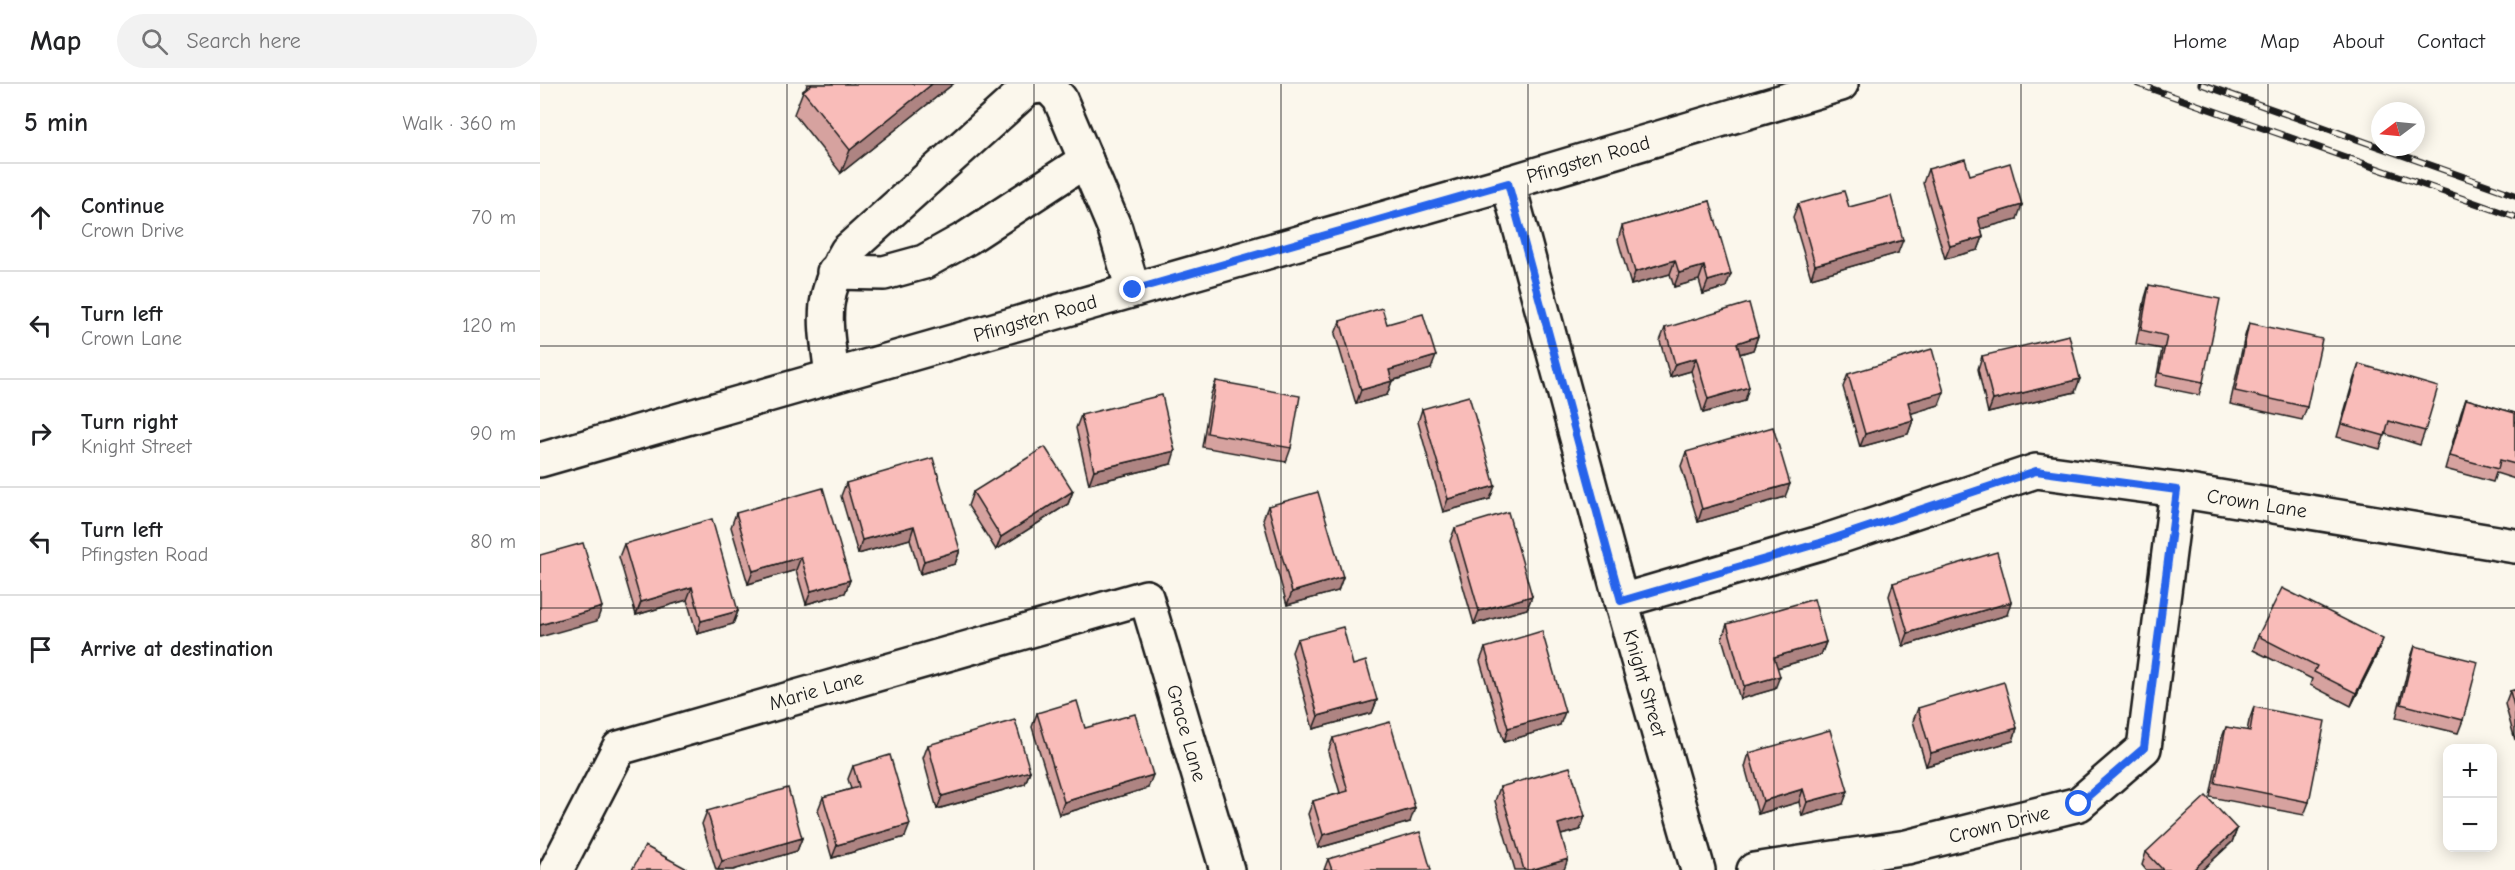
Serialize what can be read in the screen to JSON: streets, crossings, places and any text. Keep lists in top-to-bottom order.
{
  "streets": {
    "street": [
      "Pfingsten Road",
      "Crown Lane",
      "Knight Street",
      "Marie Lane",
      "Grace Lane",
      "Crown Drive"
    ]
  },
  "crossings": [
    ["Pfingsten Road", "Knight Street"],
    ["Crown Lane", "Knight Street"],
    ["Crown Lane", "Crown Drive"],
    ["Marie Lane", "Grace Lane"]
  ],
  "north": "left",
  "page": {
    "header": "Map",
    "search": "Search here",
    "nav": [
      "Home",
      "Map",
      "About",
      "Contact"
    ],
    "heading": ["5 min", "Walk · 360 m"],
    "list": [
      ["Continue", "Crown Drive", "70 m"],
      ["Turn left", "Crown Lane", "120 m"],
      ["Turn right", "Knight Street", "90 m"],
      ["Turn left", "Pfingsten Road", "80 m"],
      "Arrive at destination"
    ],
    "map_buttons": ["+", "−"]
  }
}
